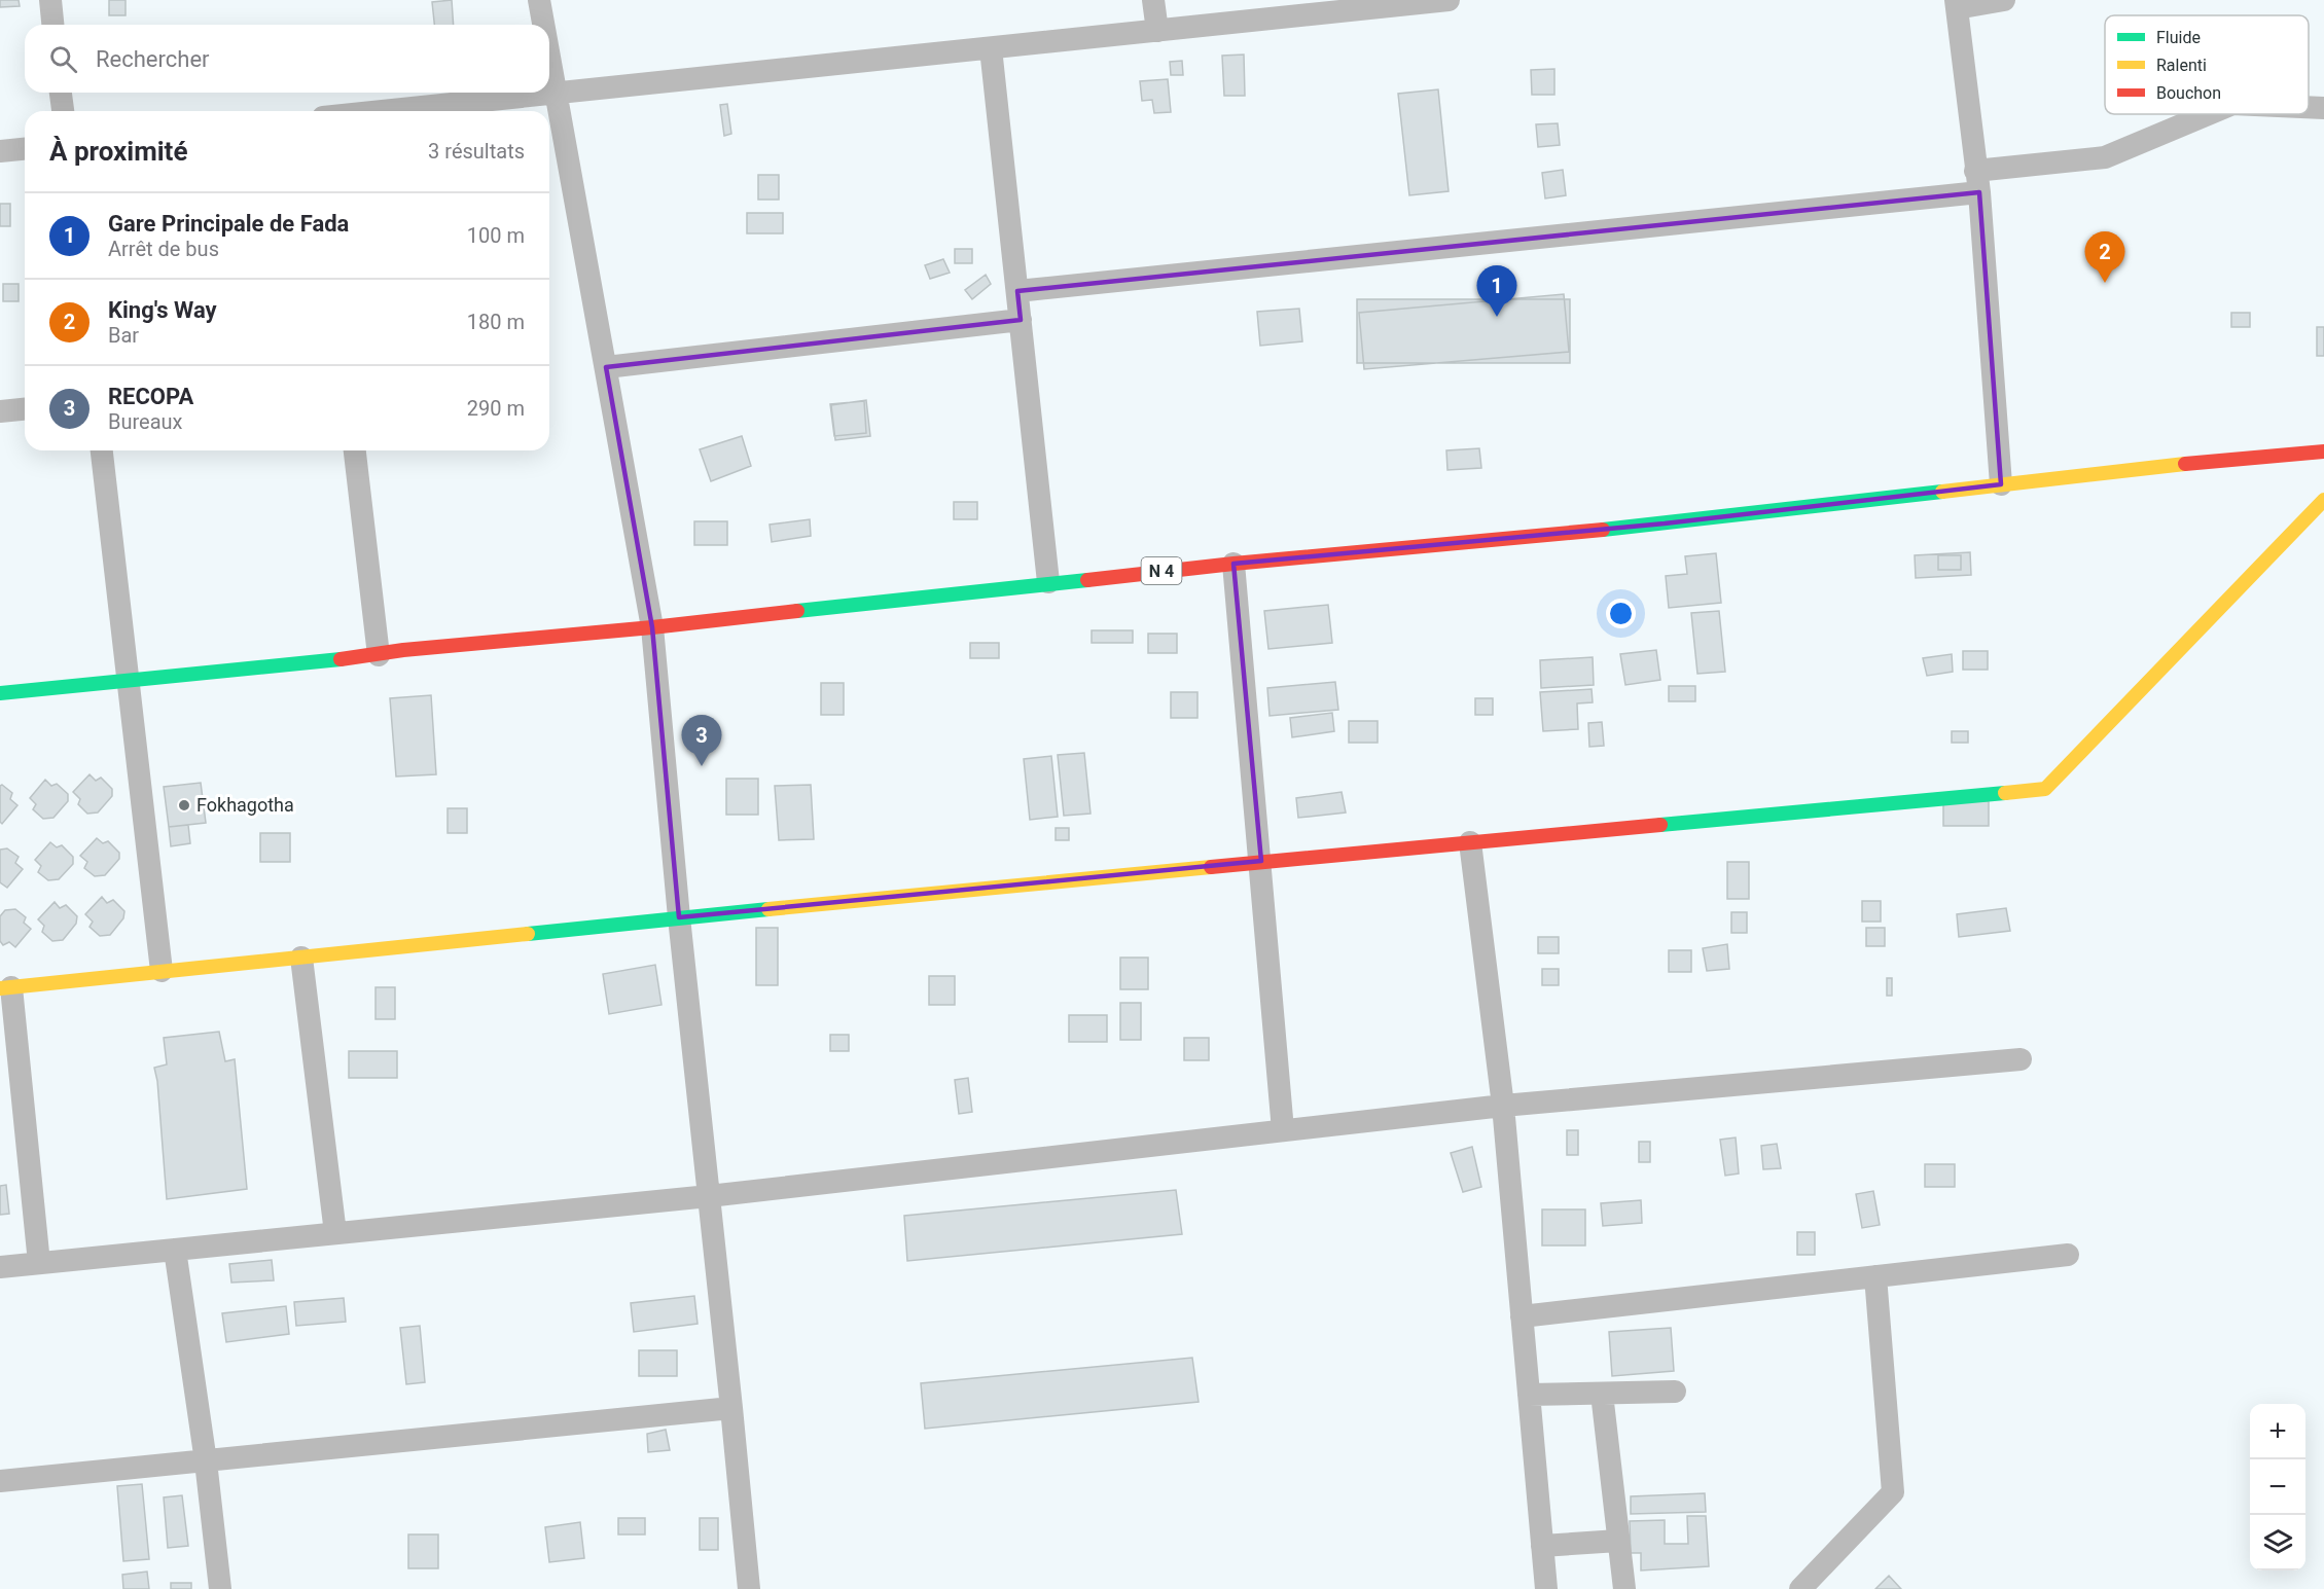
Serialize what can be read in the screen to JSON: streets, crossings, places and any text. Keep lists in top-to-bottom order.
{
  "streets": {
    "main road": ["N 4"]
  },
  "places": ["Fokhagotha"],
  "legend": ["Fluide", "Ralenti", "Bouchon"],
  "page": {
    "search": "Rechercher",
    "heading": ["À proximité", "3 résultats"],
    "list": [
      {
        "mark": "1",
        "name": "Gare Principale de Fada",
        "note": "Arrêt de bus",
        "value": "100 m"
      },
      {
        "mark": "2",
        "name": "King's Way",
        "note": "Bar",
        "value": "180 m"
      },
      {
        "mark": "3",
        "name": "RECOPA",
        "note": "Bureaux",
        "value": "290 m"
      }
    ],
    "pins": ["2", "1", "3"],
    "map_buttons": ["+", "−"]
  }
}
